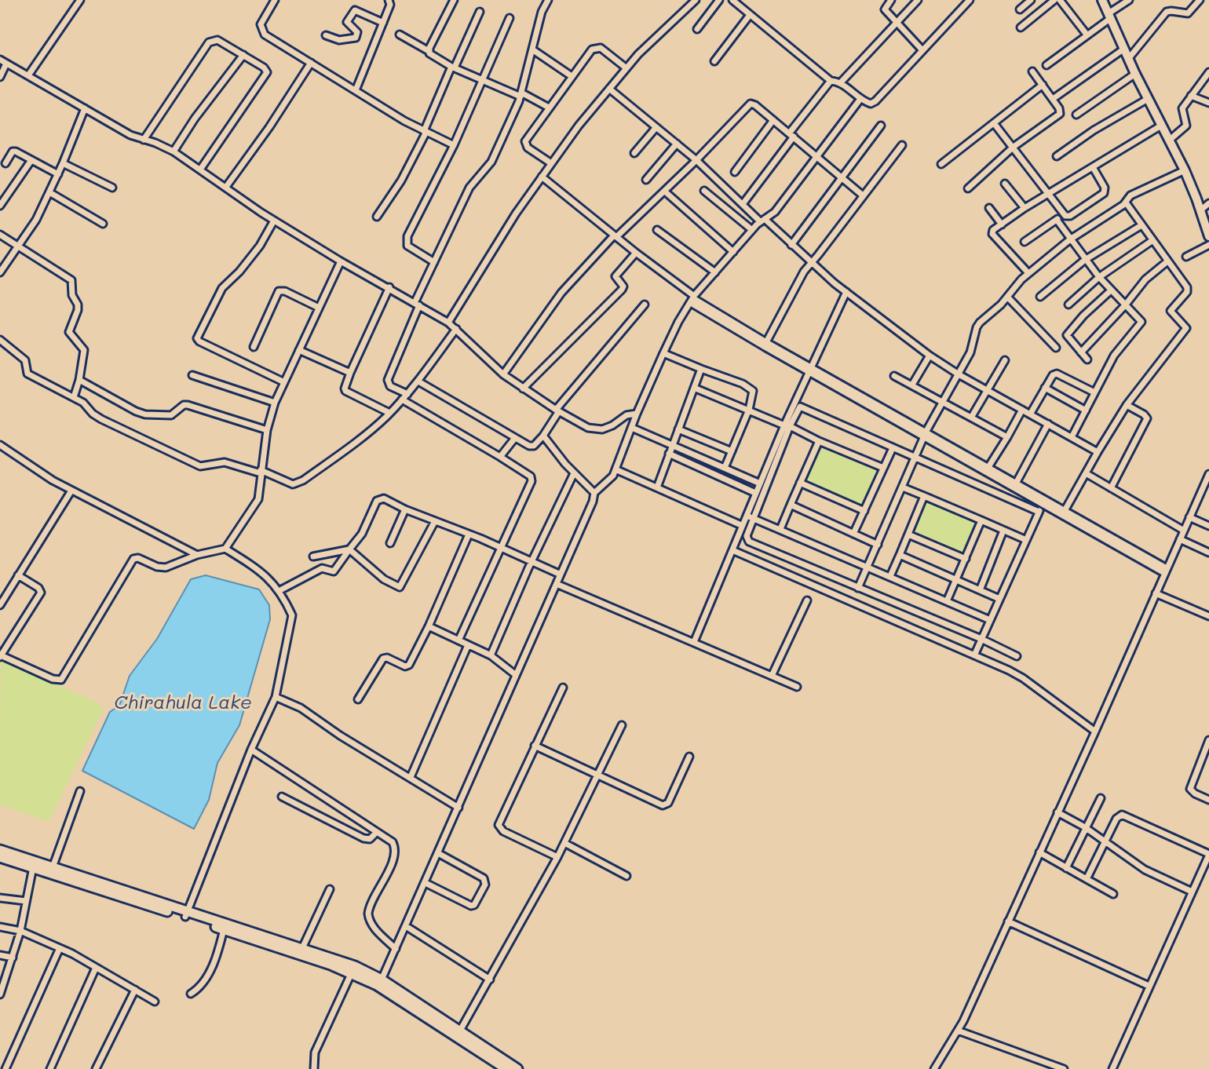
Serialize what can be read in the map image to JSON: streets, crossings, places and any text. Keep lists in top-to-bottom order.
{
  "water": ["Chirahula Lake"]
}
